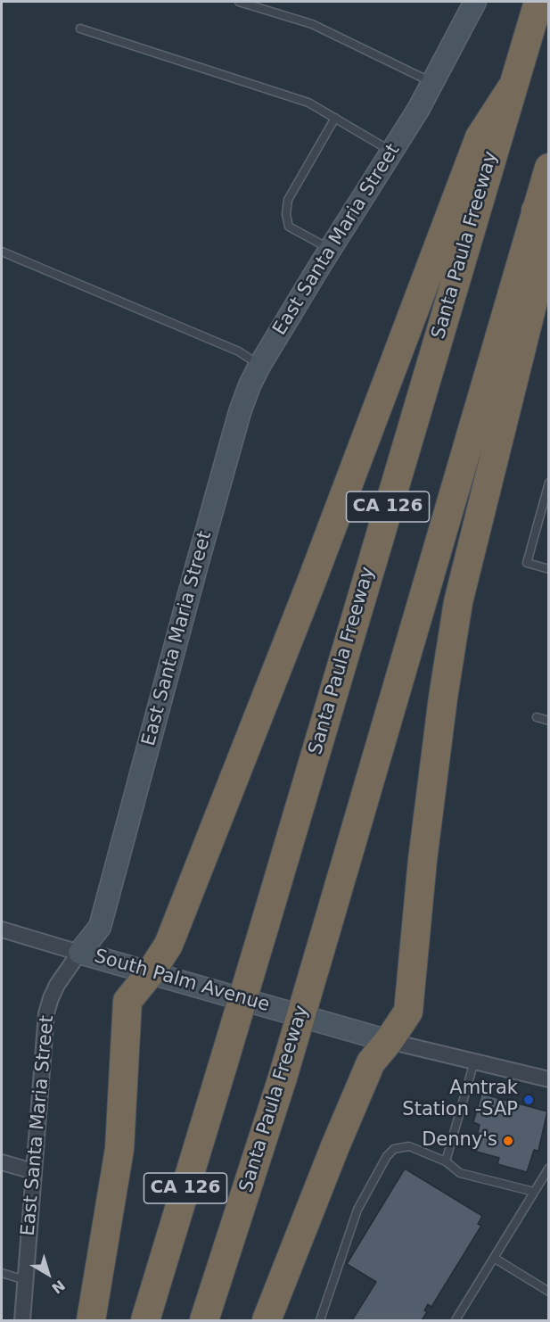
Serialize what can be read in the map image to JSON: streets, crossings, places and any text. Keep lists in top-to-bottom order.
{
  "streets": {
    "highway": ["Santa Paula Freeway", "CA 126"],
    "street": ["East Santa Maria Street", "South Palm Avenue"]
  },
  "crossings": [
    ["East Santa Maria Street", "South Palm Avenue"]
  ],
  "places": ["Amtrak Station -SAP", "Denny's"],
  "north": "bottom right"
}
